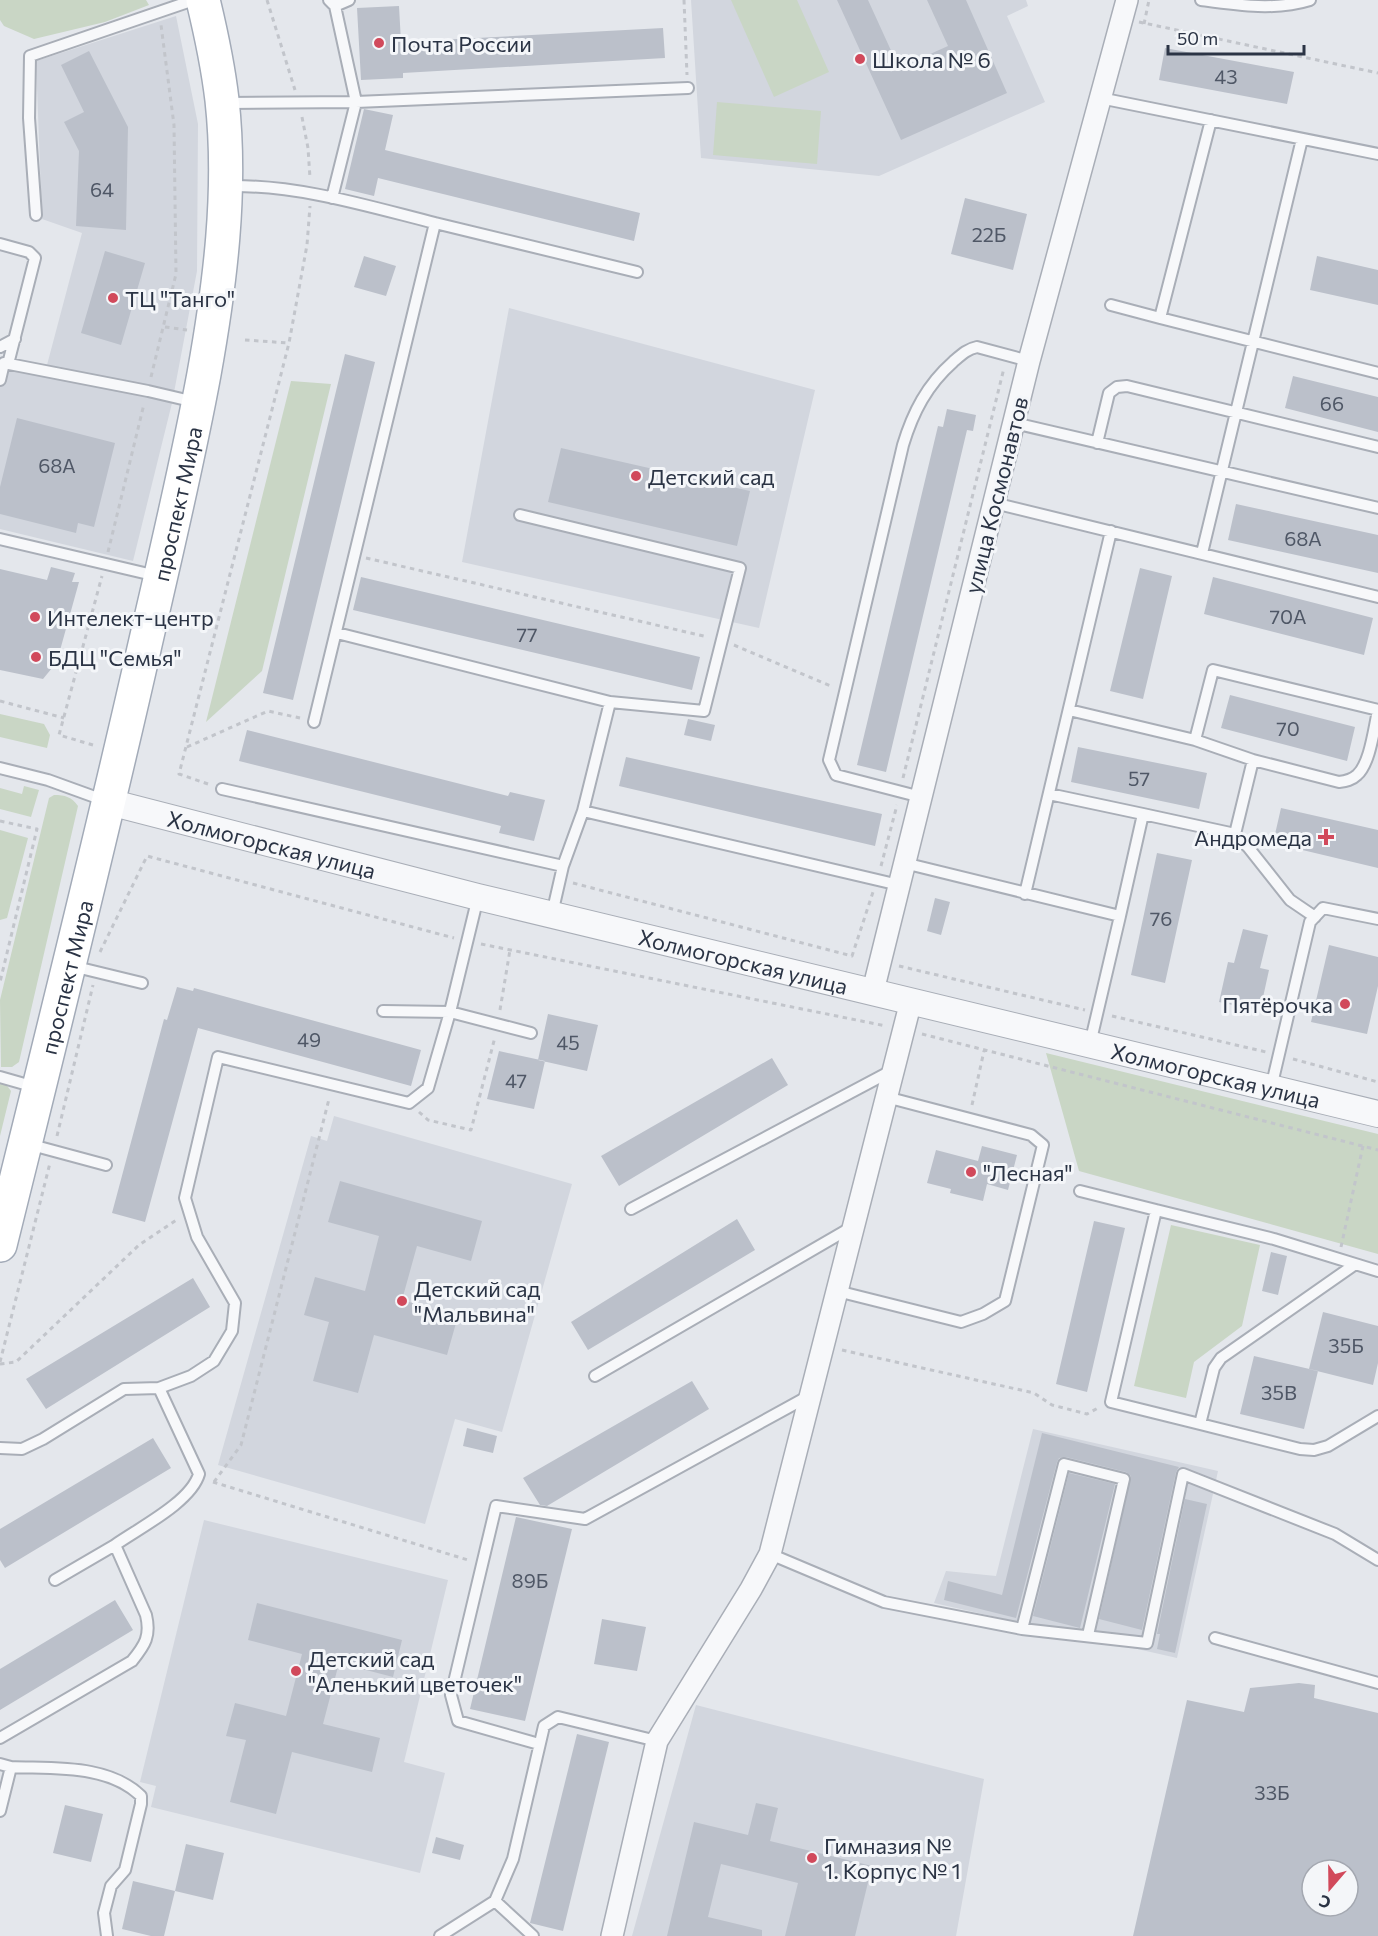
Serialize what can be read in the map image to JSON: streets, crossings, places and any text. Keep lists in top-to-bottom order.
{
  "streets": {
    "main road": ["проспект Мира"],
    "street": ["улица Космонавтов", "Холмогорская улица"]
  },
  "crossings": [
    ["улица Космонавтов", "Холмогорская улица"],
    ["проспект Мира", "Холмогорская улица"]
  ],
  "places": {
    "other": [
      "Почта России",
      "Школа № 6",
      "ТЦ \"Танго\"",
      "Детский сад",
      "Интелект-центр",
      "БДЦ \"Семья\"",
      "Пятёрочка",
      "\"Лесная\"",
      "Детский сад \"Мальвина\"",
      "Детский сад \"Аленький цветочек\"",
      "Гимназия № 1. Корпус № 1"
    ],
    "health": ["Андромеда"]
  },
  "house_numbers": [
    "43",
    "64",
    "22Б",
    "66",
    "68А",
    "68А",
    "70А",
    "77",
    "70",
    "57",
    "76",
    "49",
    "45",
    "47",
    "35Б",
    "35В",
    "89Б",
    "33Б"
  ],
  "scale_bar": "50 m",
  "north": "bottom"
}
